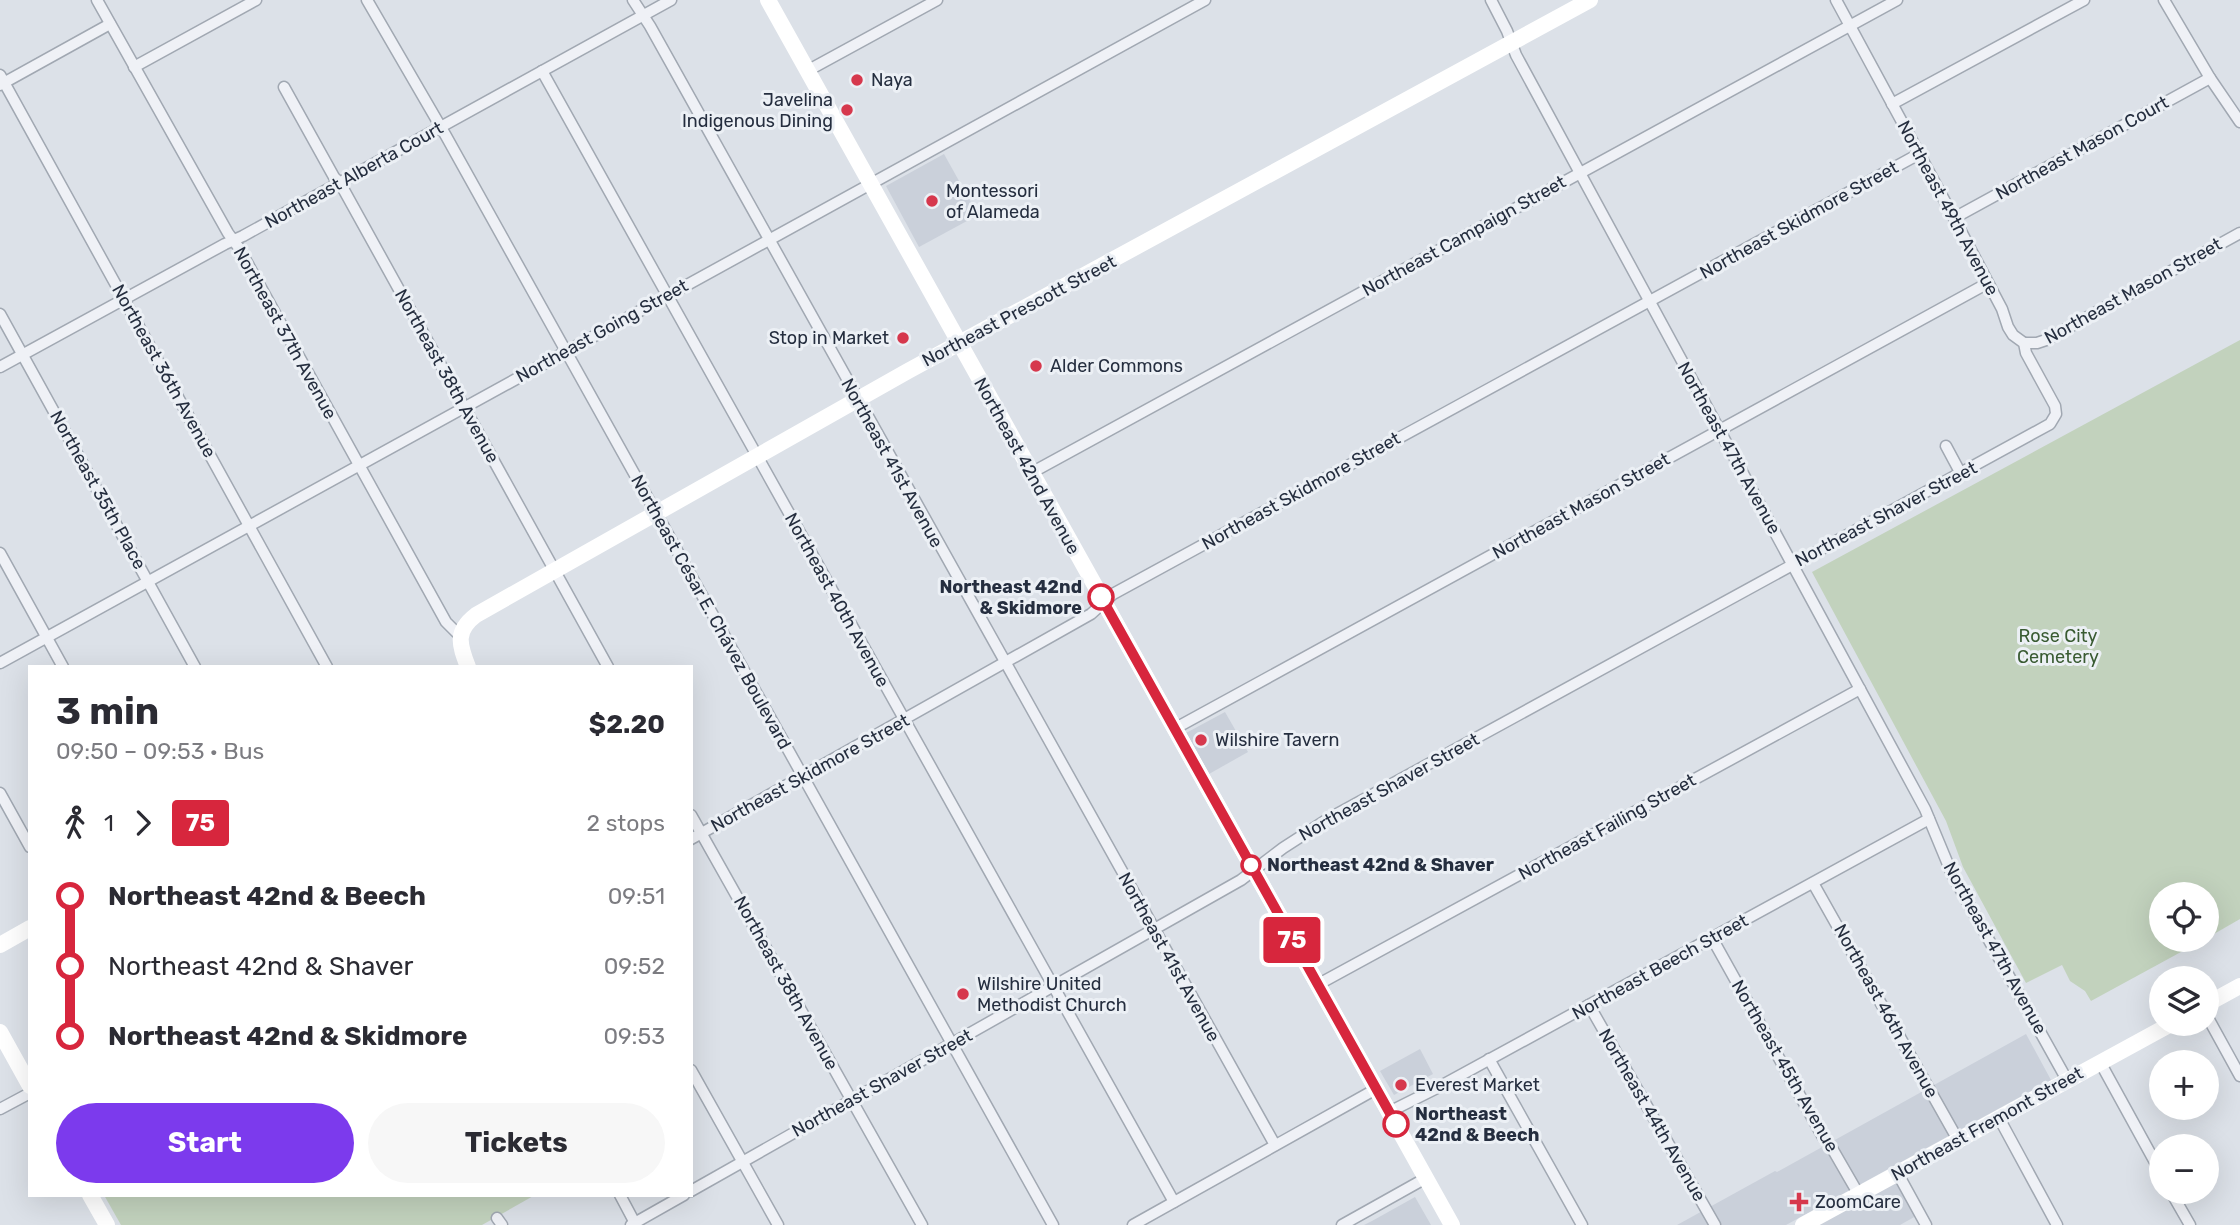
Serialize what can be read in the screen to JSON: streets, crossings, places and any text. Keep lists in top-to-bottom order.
{
  "streets": {
    "street": [
      "Northeast Mason Court",
      "Northeast Alberta Court",
      "Northeast 49th Avenue",
      "Northeast Skidmore Street",
      "Northeast Campaign Street",
      "Northeast Mason Street",
      "Northeast Prescott Street",
      "Northeast Going Street",
      "Northeast 37th Avenue",
      "Northeast 36th Avenue",
      "Northeast 38th Avenue",
      "Northeast 47th Avenue",
      "Northeast 41st Avenue",
      "Northeast 42nd Avenue",
      "Northeast 35th Place",
      "Northeast Shaver Street",
      "Northeast 40th Avenue",
      "Northeast César E. Chávez Boulevard",
      "Northeast Failing Street",
      "Northeast Beech Street",
      "Northeast 46th Avenue",
      "Northeast 45th Avenue",
      "Northeast 44th Avenue",
      "Northeast Fremont Street"
    ]
  },
  "crossings": [
    ["Northeast Mason Court", "Northeast 49th Avenue"],
    ["Northeast Alberta Court", "Northeast 37th Avenue"],
    ["Northeast Alberta Court", "Northeast 36th Avenue"],
    ["Northeast Alberta Court", "Northeast 38th Avenue"],
    ["Northeast Alberta Court", "Northeast 41st Avenue"],
    ["Northeast Alberta Court", "Northeast 35th Place"],
    ["Northeast Alberta Court", "Northeast 40th Avenue"],
    ["Northeast Alberta Court", "Northeast César E. Chávez Boulevard"],
    ["Northeast 49th Avenue", "Northeast Skidmore Street"],
    ["Northeast 49th Avenue", "Northeast Campaign Street"],
    ["Northeast 49th Avenue", "Northeast Mason Street"],
    ["Northeast 49th Avenue", "Northeast Shaver Street"],
    ["Northeast Skidmore Street", "Northeast 38th Avenue"],
    ["Northeast Skidmore Street", "Northeast 47th Avenue"],
    ["Northeast Skidmore Street", "Northeast 41st Avenue"],
    ["Northeast Skidmore Street", "Northeast 42nd Avenue"],
    ["Northeast Skidmore Street", "Northeast 40th Avenue"],
    ["Northeast Skidmore Street", "Northeast César E. Chávez Boulevard"],
    ["Northeast Campaign Street", "Northeast 47th Avenue"],
    ["Northeast Campaign Street", "Northeast 42nd Avenue"],
    ["Northeast Mason Street", "Northeast 47th Avenue"],
    ["Northeast Mason Street", "Northeast 42nd Avenue"],
    ["Northeast Prescott Street", "Northeast 37th Avenue"],
    ["Northeast Prescott Street", "Northeast 38th Avenue"],
    ["Northeast Prescott Street", "Northeast 47th Avenue"],
    ["Northeast Prescott Street", "Northeast 41st Avenue"],
    ["Northeast Prescott Street", "Northeast 42nd Avenue"],
    ["Northeast Prescott Street", "Northeast 40th Avenue"],
    ["Northeast Prescott Street", "Northeast César E. Chávez Boulevard"],
    ["Northeast Going Street", "Northeast 37th Avenue"],
    ["Northeast Going Street", "Northeast 36th Avenue"],
    ["Northeast Going Street", "Northeast 38th Avenue"],
    ["Northeast Going Street", "Northeast 41st Avenue"],
    ["Northeast Going Street", "Northeast 42nd Avenue"],
    ["Northeast Going Street", "Northeast 35th Place"],
    ["Northeast Going Street", "Northeast 40th Avenue"],
    ["Northeast Going Street", "Northeast César E. Chávez Boulevard"],
    ["Northeast 38th Avenue", "Northeast Shaver Street"],
    ["Northeast 47th Avenue", "Northeast Shaver Street"],
    ["Northeast 47th Avenue", "Northeast Failing Street"],
    ["Northeast 47th Avenue", "Northeast Beech Street"],
    ["Northeast 47th Avenue", "Northeast Fremont Street"],
    ["Northeast 41st Avenue", "Northeast Shaver Street"],
    ["Northeast 42nd Avenue", "Northeast Shaver Street"],
    ["Northeast 42nd Avenue", "Northeast Failing Street"],
    ["Northeast 42nd Avenue", "Northeast Beech Street"],
    ["Northeast Shaver Street", "Northeast 40th Avenue"],
    ["Northeast Shaver Street", "Northeast César E. Chávez Boulevard"],
    ["Northeast Beech Street", "Northeast 46th Avenue"],
    ["Northeast Beech Street", "Northeast 45th Avenue"],
    ["Northeast Beech Street", "Northeast 44th Avenue"],
    ["Northeast 46th Avenue", "Northeast Fremont Street"],
    ["Northeast 45th Avenue", "Northeast Fremont Street"]
  ],
  "parks": ["Rose City Cemetery"],
  "places": {
    "other": [
      "Naya",
      "Javelina Indigenous Dining",
      "Montessori of Alameda",
      "Stop in Market",
      "Alder Commons",
      "Northeast 42nd & Skidmore",
      "Wilshire Tavern",
      "Northeast 42nd & Shaver",
      "Wilshire United Methodist Church",
      "Everest Market",
      "Northeast 42nd & Beech"
    ],
    "health": ["ZoomCare"]
  },
  "lines": ["bus line 75"],
  "page": {
    "on_map": "75",
    "heading": ["3 min", "09:50 – 09:53 · Bus", "$2.20"],
    "legs": ["1", "75", "2 stops"],
    "list": [
      {
        "name": "Northeast 42nd & Beech",
        "value": "09:51"
      },
      {
        "name": "Northeast 42nd & Shaver",
        "value": "09:52"
      },
      {
        "name": "Northeast 42nd & Skidmore",
        "value": "09:53"
      }
    ],
    "map_buttons": ["+", "−"],
    "buttons": ["Start", "Tickets"]
  }
}
